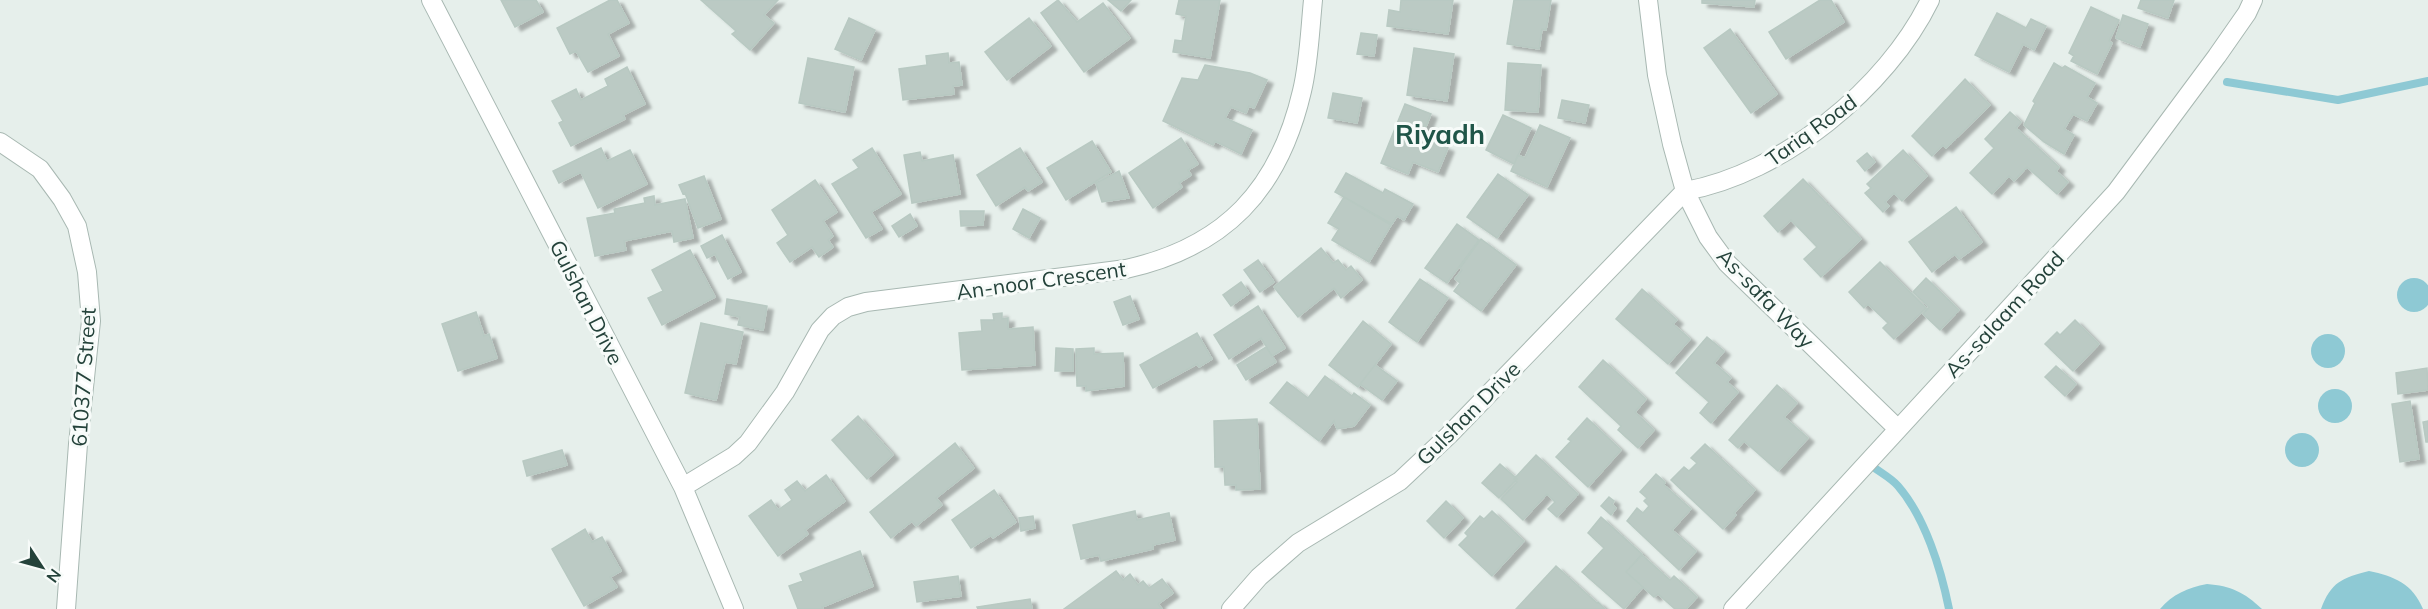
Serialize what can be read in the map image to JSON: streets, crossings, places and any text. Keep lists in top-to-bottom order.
{
  "streets": {
    "street": [
      "Tariq Road",
      "An-noor Crescent",
      "As-safa Way",
      "Gulshan Drive",
      "As-salaam Road",
      "610377 Street"
    ]
  },
  "crossings": [
    ["Tariq Road", "As-safa Way"],
    ["Tariq Road", "Gulshan Drive"],
    ["An-noor Crescent", "Gulshan Drive"],
    ["As-safa Way", "Gulshan Drive"],
    ["As-safa Way", "As-salaam Road"]
  ],
  "districts": ["Riyadh"],
  "north": "bottom right"
}
